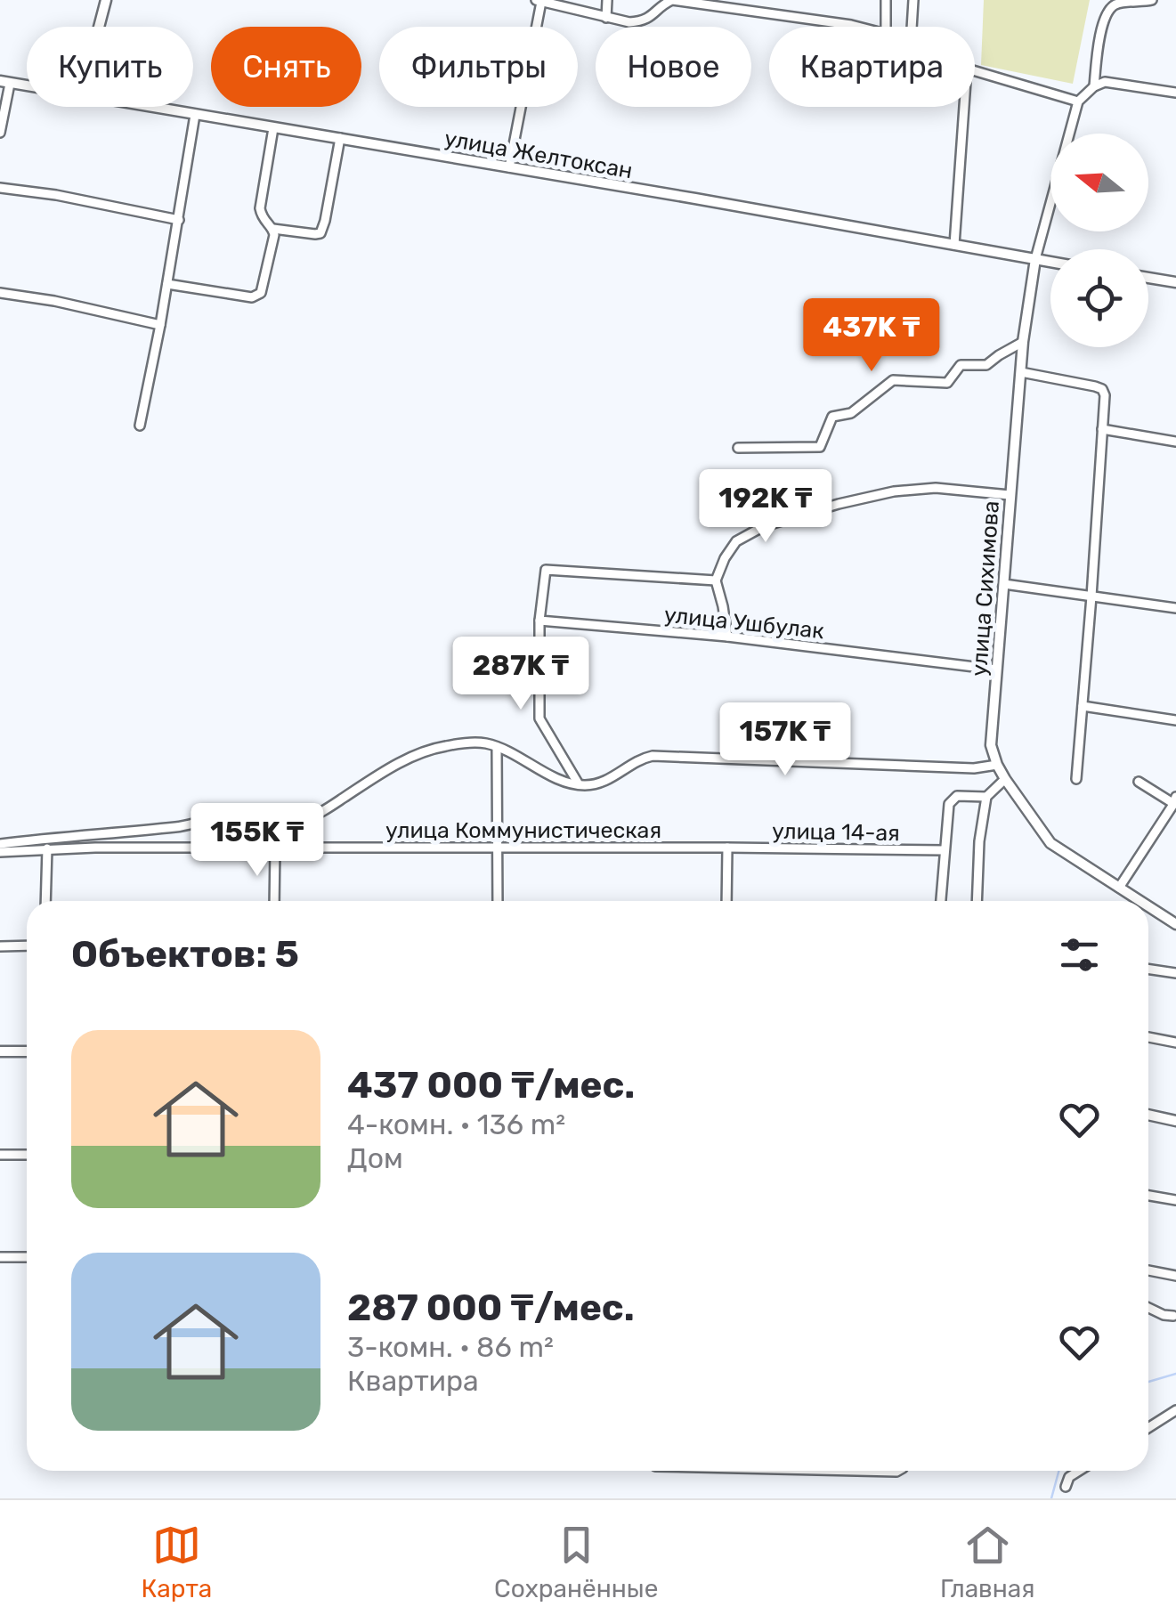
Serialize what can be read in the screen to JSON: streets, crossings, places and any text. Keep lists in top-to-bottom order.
{
  "streets": {
    "street": [
      "улица Желтоксан",
      "улица Сихимова",
      "улица Ушбулак",
      "улица Коммунистическая",
      "улица 14-ая"
    ]
  },
  "crossings": [
    ["улица Желтоксан", "улица Сихимова"],
    ["улица Сихимова", "улица Ушбулак"],
    ["улица Коммунистическая", "улица 14-ая"]
  ],
  "north": "left",
  "page": {
    "chip": [
      "Купить",
      "Снять",
      "Фильтры",
      "Новое",
      "Квартира"
    ],
    "price": [
      "437K ₸",
      "192K ₸",
      "287K ₸",
      "157K ₸",
      "155K ₸"
    ],
    "heading": "Объектов: 5",
    "list": [
      {
        "name": "437 000 ₸/мес.",
        "note": "4-комн. · 136 m² · Дом"
      },
      {
        "name": "287 000 ₸/мес.",
        "note": "3-комн. · 86 m² · Квартира"
      }
    ],
    "tabs": ["Карта", "Сохранённые", "Главная"]
  }
}
